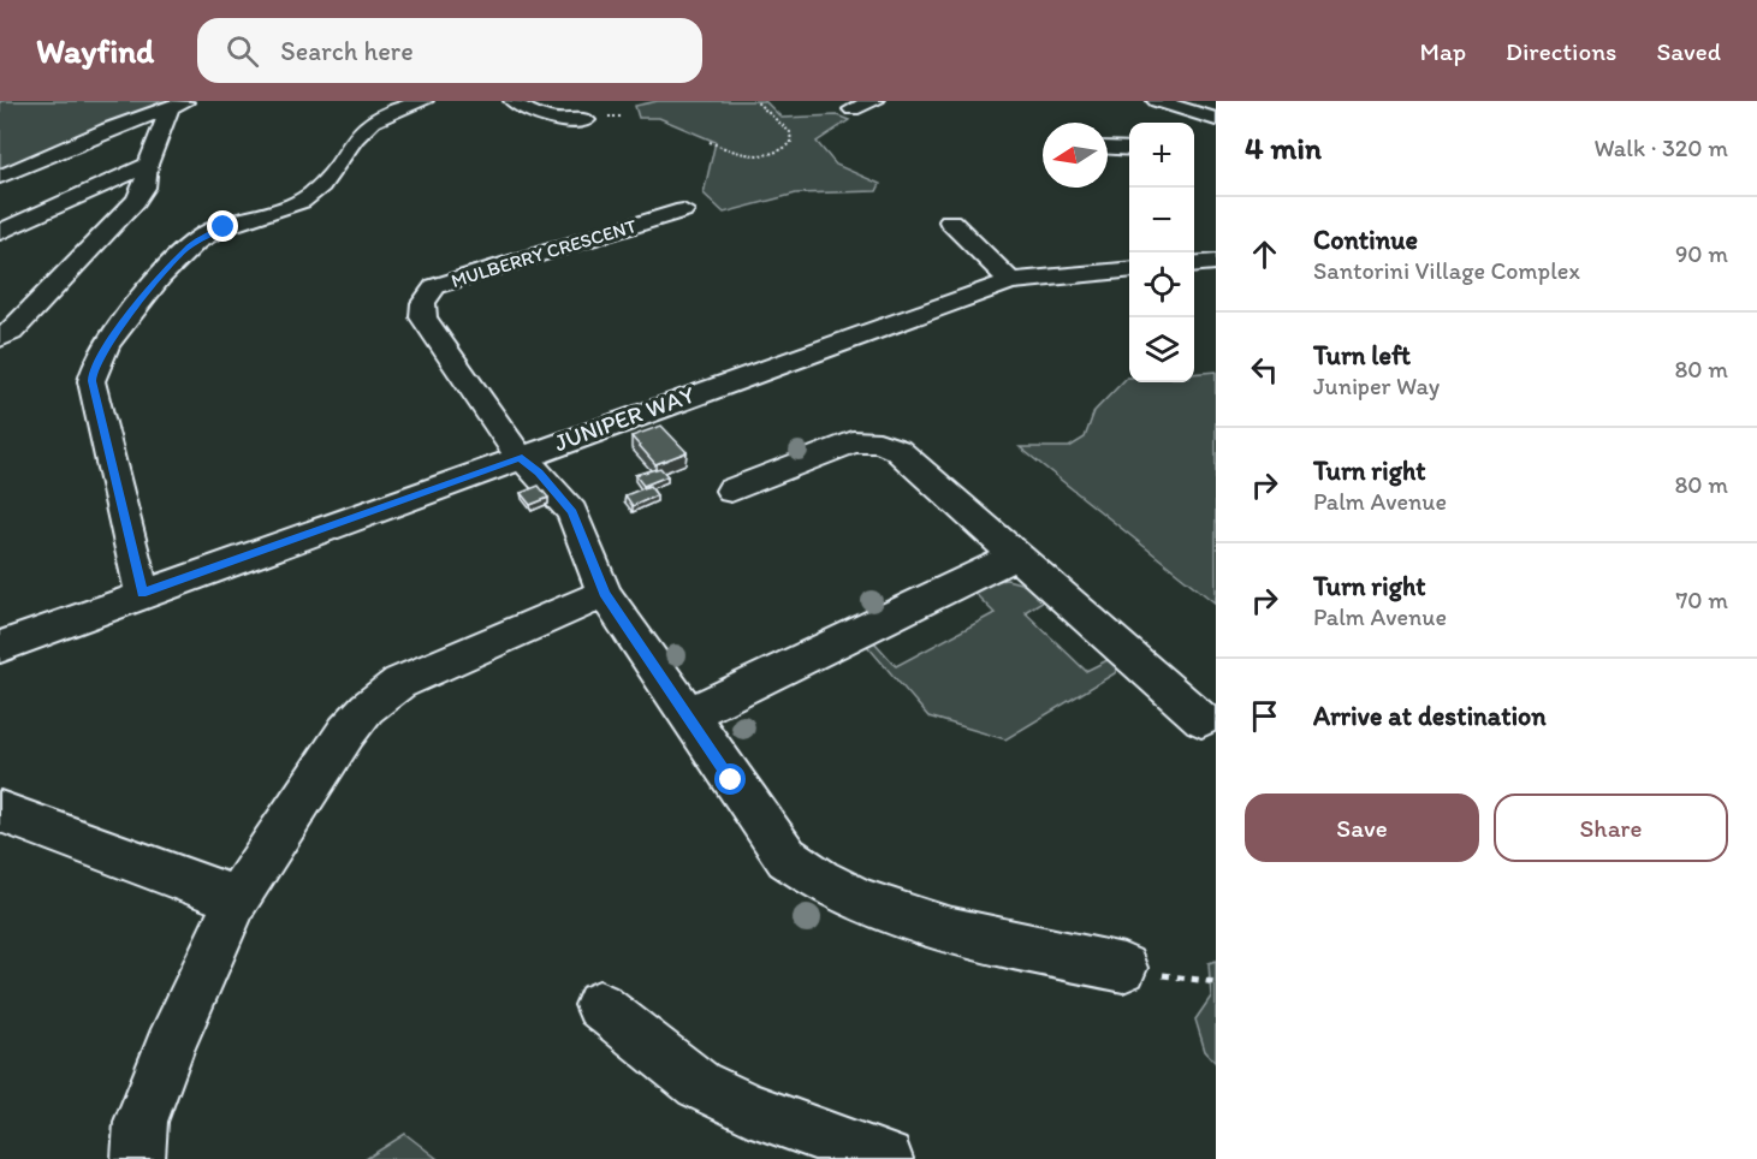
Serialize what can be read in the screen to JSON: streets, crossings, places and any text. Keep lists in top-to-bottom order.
{
  "streets": {
    "street": ["MULBERRY CRESCENT", "JUNIPER WAY"]
  },
  "crossings": [
    ["MULBERRY CRESCENT", "JUNIPER WAY"]
  ],
  "north": "left",
  "page": {
    "header": "Wayfind",
    "search": "Search here",
    "nav": ["Map", "Directions", "Saved"],
    "heading": ["4 min", "Walk · 320 m"],
    "map_buttons": ["+", "−"],
    "list": [
      ["Continue", "Santorini Village Complex", "90 m"],
      ["Turn left", "Juniper Way", "80 m"],
      ["Turn right", "Palm Avenue", "80 m"],
      ["Turn right", "Palm Avenue", "70 m"],
      "Arrive at destination"
    ],
    "buttons": ["Save", "Share"]
  }
}
